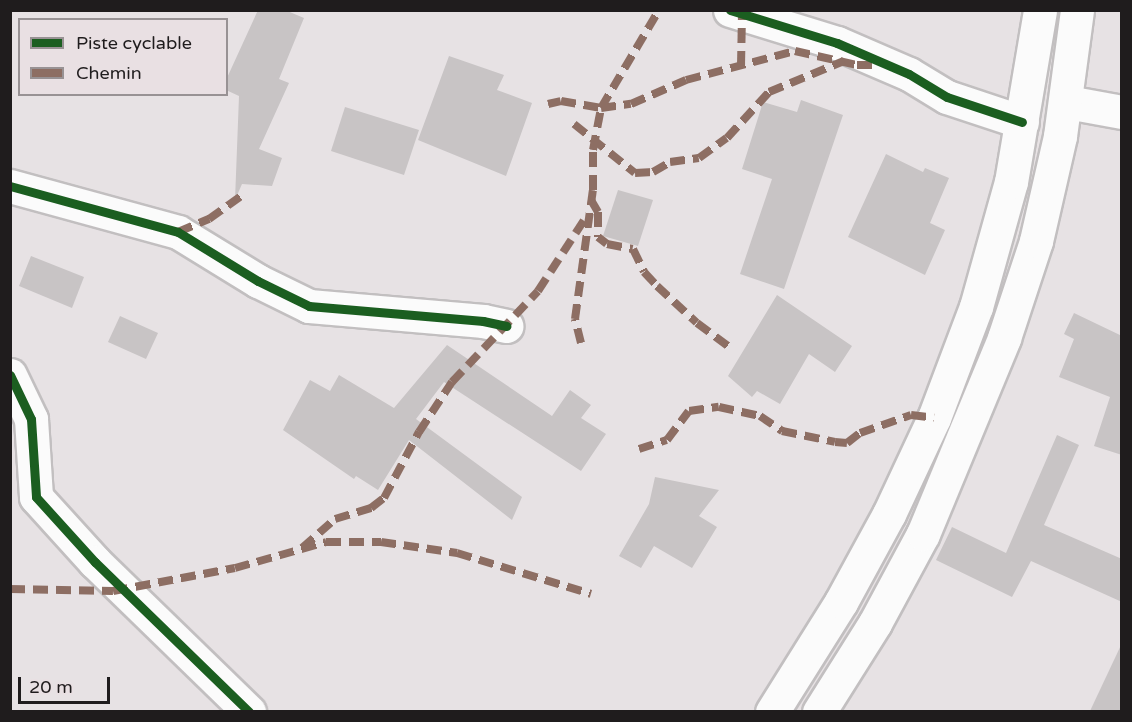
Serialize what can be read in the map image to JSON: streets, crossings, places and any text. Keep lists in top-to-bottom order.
{
  "legend": ["Piste cyclable", "Chemin"],
  "scale_bar": "20 m"
}
